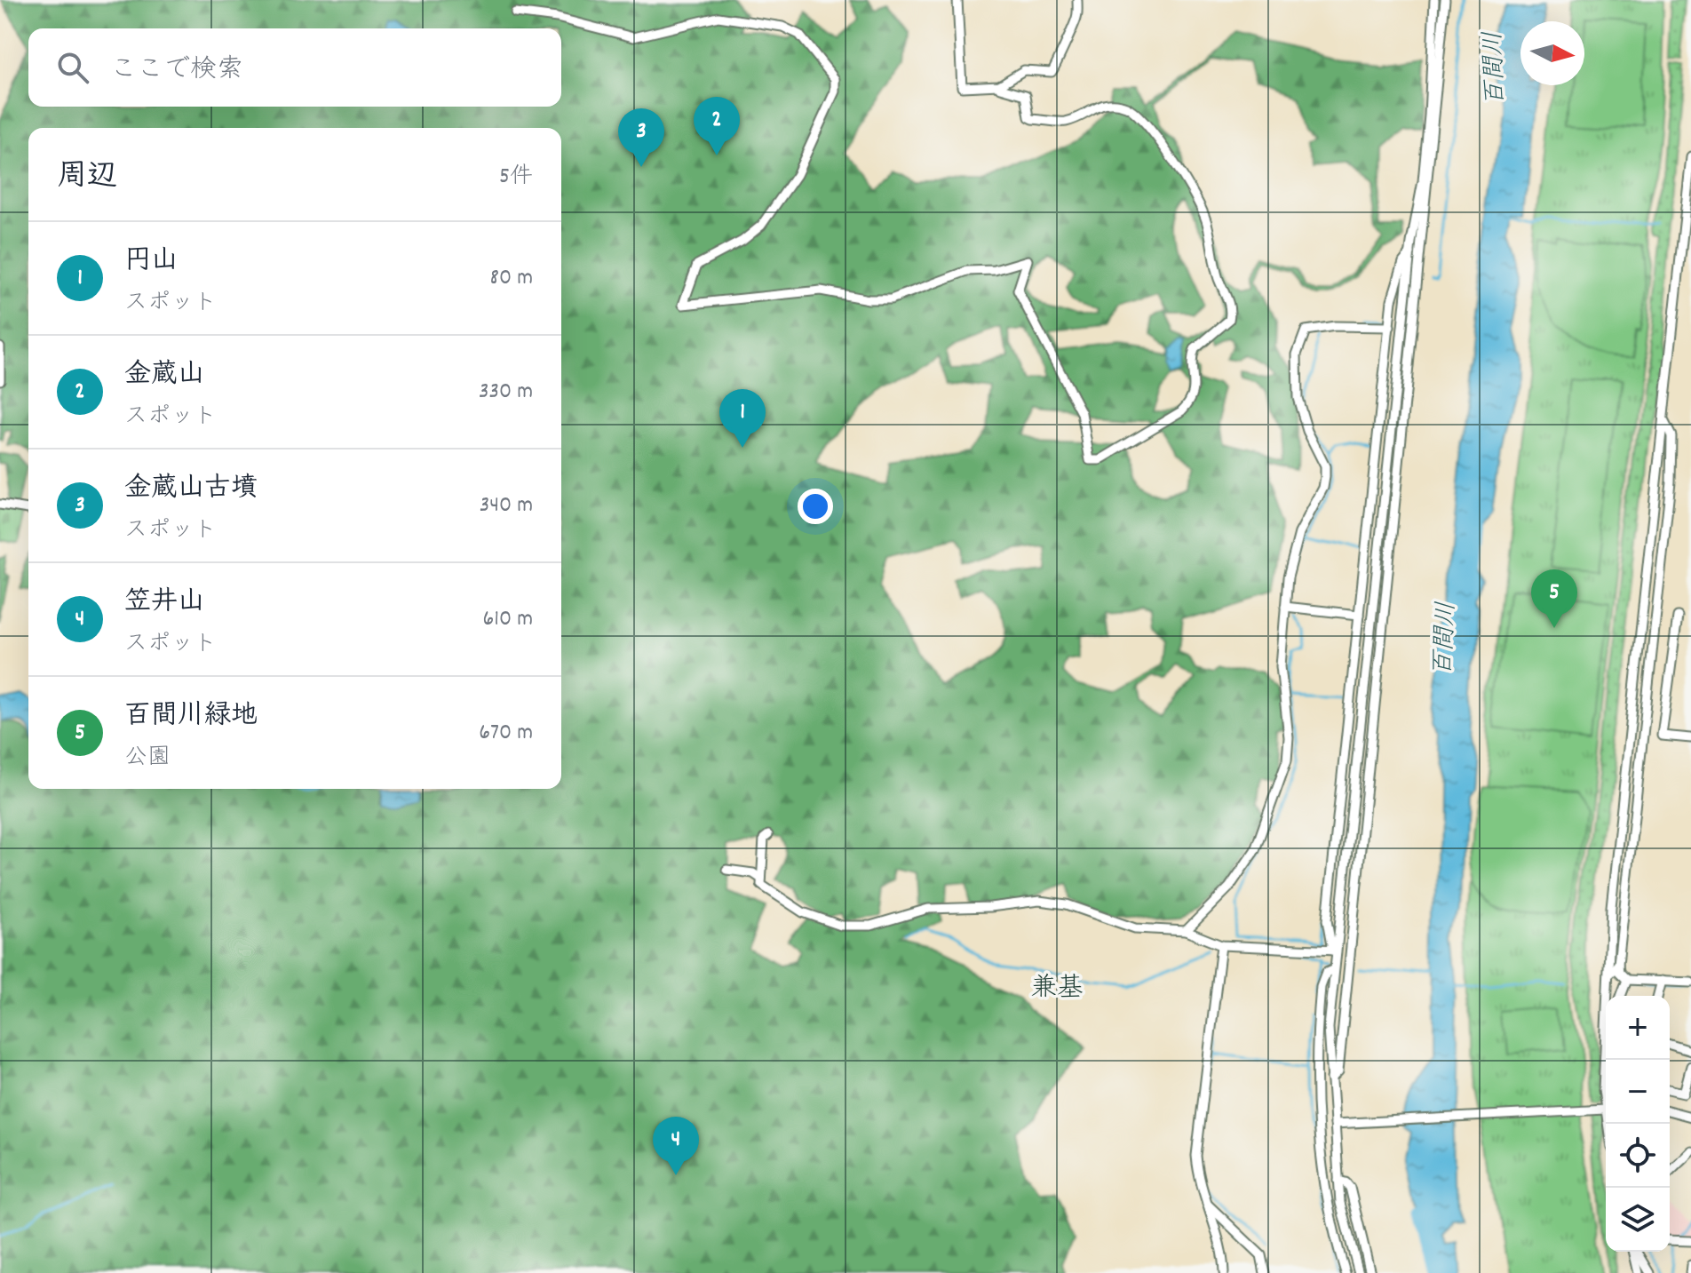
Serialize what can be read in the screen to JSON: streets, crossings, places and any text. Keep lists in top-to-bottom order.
{
  "districts": ["兼基"],
  "water": ["百間川"],
  "north": "right",
  "page": {
    "search": "ここで検索",
    "pins": [
      "2",
      "3",
      "1",
      "5",
      "4"
    ],
    "heading": ["周辺", "5件"],
    "list": [
      {
        "mark": "1",
        "name": "円山",
        "note": "スポット",
        "value": "80 m"
      },
      {
        "mark": "2",
        "name": "金蔵山",
        "note": "スポット",
        "value": "330 m"
      },
      {
        "mark": "3",
        "name": "金蔵山古墳",
        "note": "スポット",
        "value": "340 m"
      },
      {
        "mark": "4",
        "name": "笠井山",
        "note": "スポット",
        "value": "610 m"
      },
      {
        "mark": "5",
        "name": "百間川緑地",
        "note": "公園",
        "value": "670 m"
      }
    ],
    "map_buttons": ["+", "−"]
  }
}
